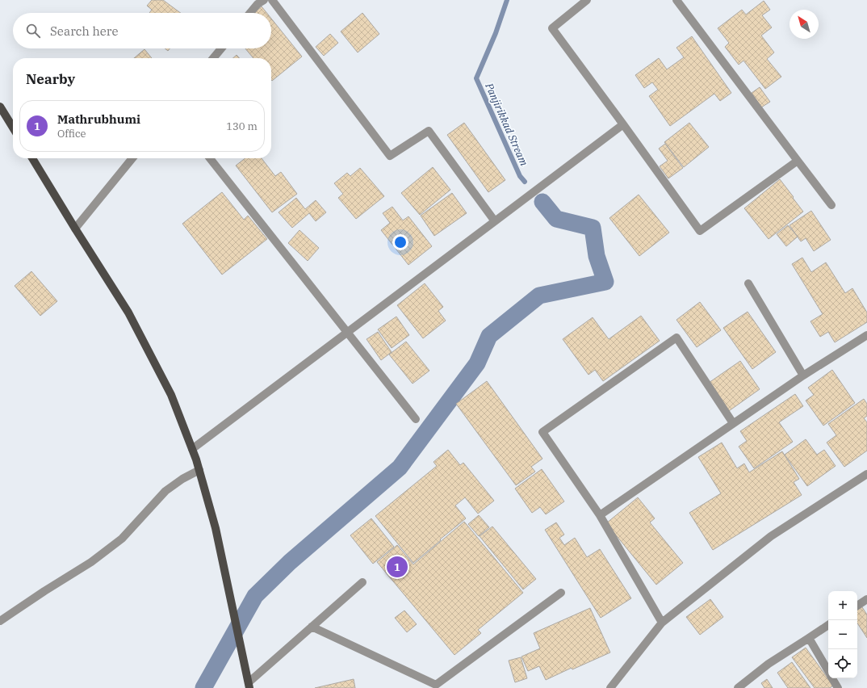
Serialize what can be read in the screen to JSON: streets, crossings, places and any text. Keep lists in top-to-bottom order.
{
  "water": ["Panjirikkad Stream"],
  "north": "top left",
  "page": {
    "search": "Search here",
    "heading": "Nearby",
    "list": [
      {
        "mark": "1",
        "name": "Mathrubhumi",
        "note": "Office",
        "value": "130 m"
      }
    ],
    "pins": "1",
    "map_buttons": ["+", "−"]
  }
}
